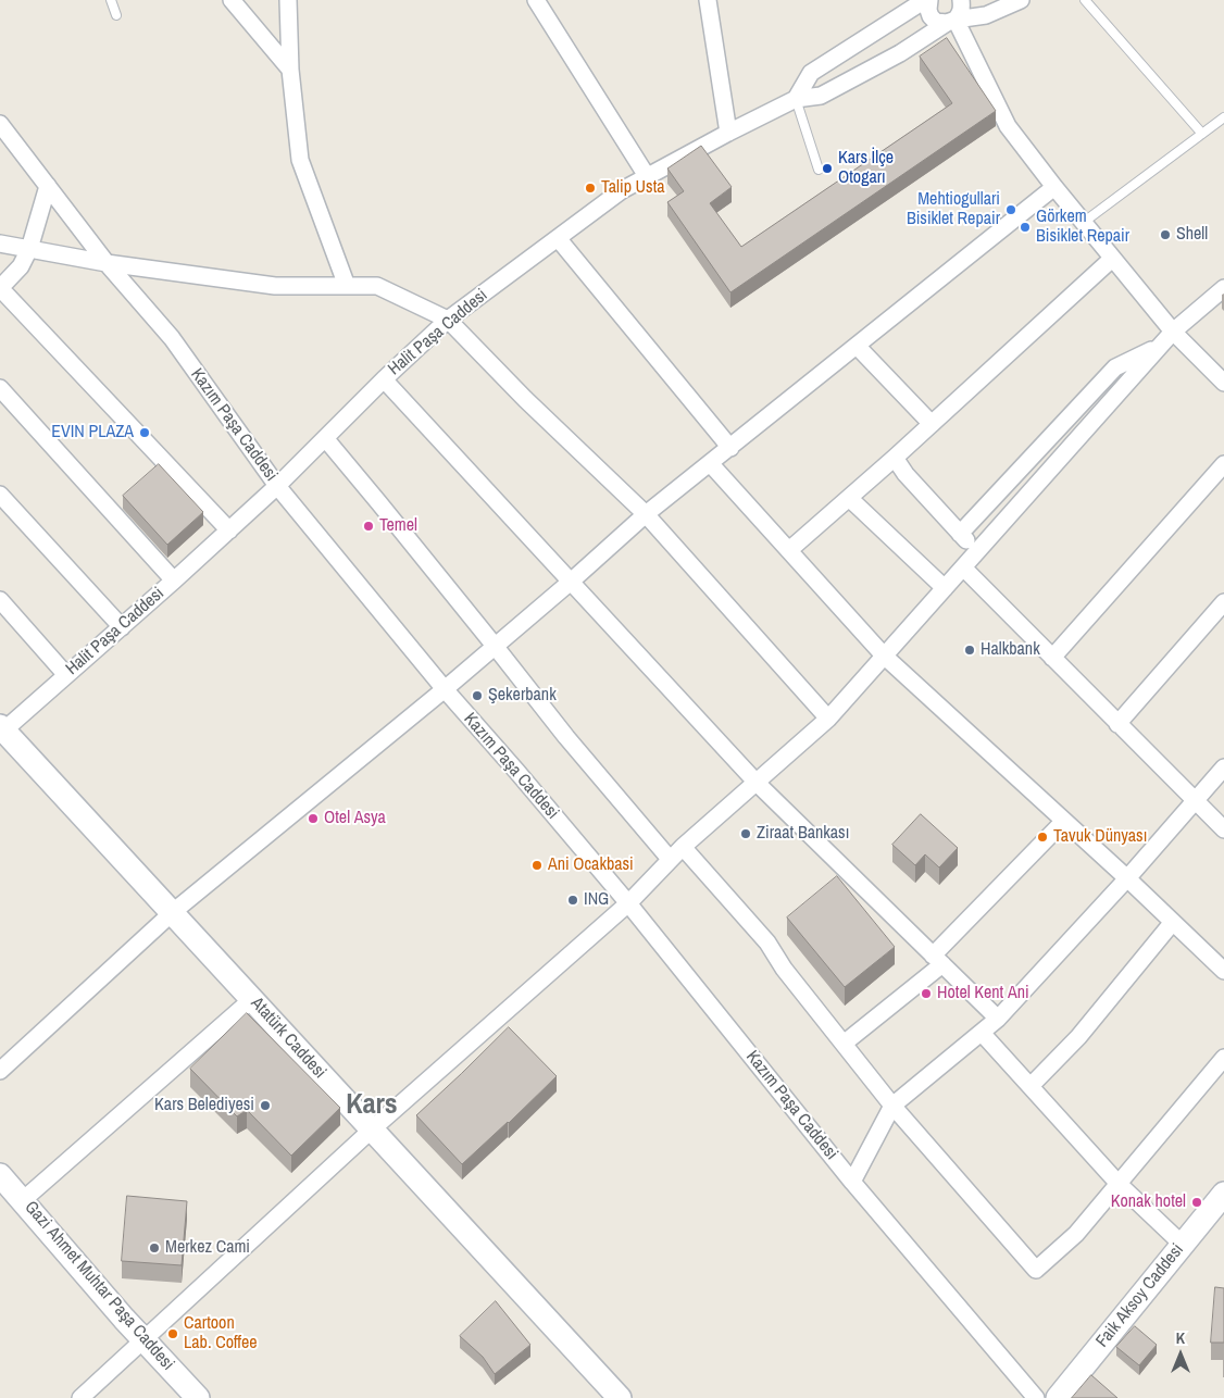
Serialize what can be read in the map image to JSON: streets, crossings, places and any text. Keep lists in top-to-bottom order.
{
  "streets": {
    "street": [
      "Halit Paşa Caddesi",
      "Kazım Paşa Caddesi",
      "Atatürk Caddesi",
      "Gazi Ahmet Muhtar Paşa Caddesi",
      "Faik Aksoy Caddesi"
    ]
  },
  "crossings": [
    ["Halit Paşa Caddesi", "Kazım Paşa Caddesi"],
    ["Halit Paşa Caddesi", "Atatürk Caddesi"]
  ],
  "districts": ["Kars"],
  "places": [
    "Kars İlçe Otogarı",
    "Talip Usta",
    "Mehtiogullari Bisiklet Repair",
    "Görkem Bisiklet Repair",
    "Shell",
    "EVIN PLAZA",
    "Temel",
    "Halkbank",
    "Şekerbank",
    "Otel Asya",
    "Ziraat Bankası",
    "Tavuk Dünyası",
    "Ani Ocakbasi",
    "ING",
    "Hotel Kent Ani",
    "Kars Belediyesi",
    "Konak hotel",
    "Merkez Cami",
    "Cartoon Lab. Coffee"
  ],
  "north": "top"
}
